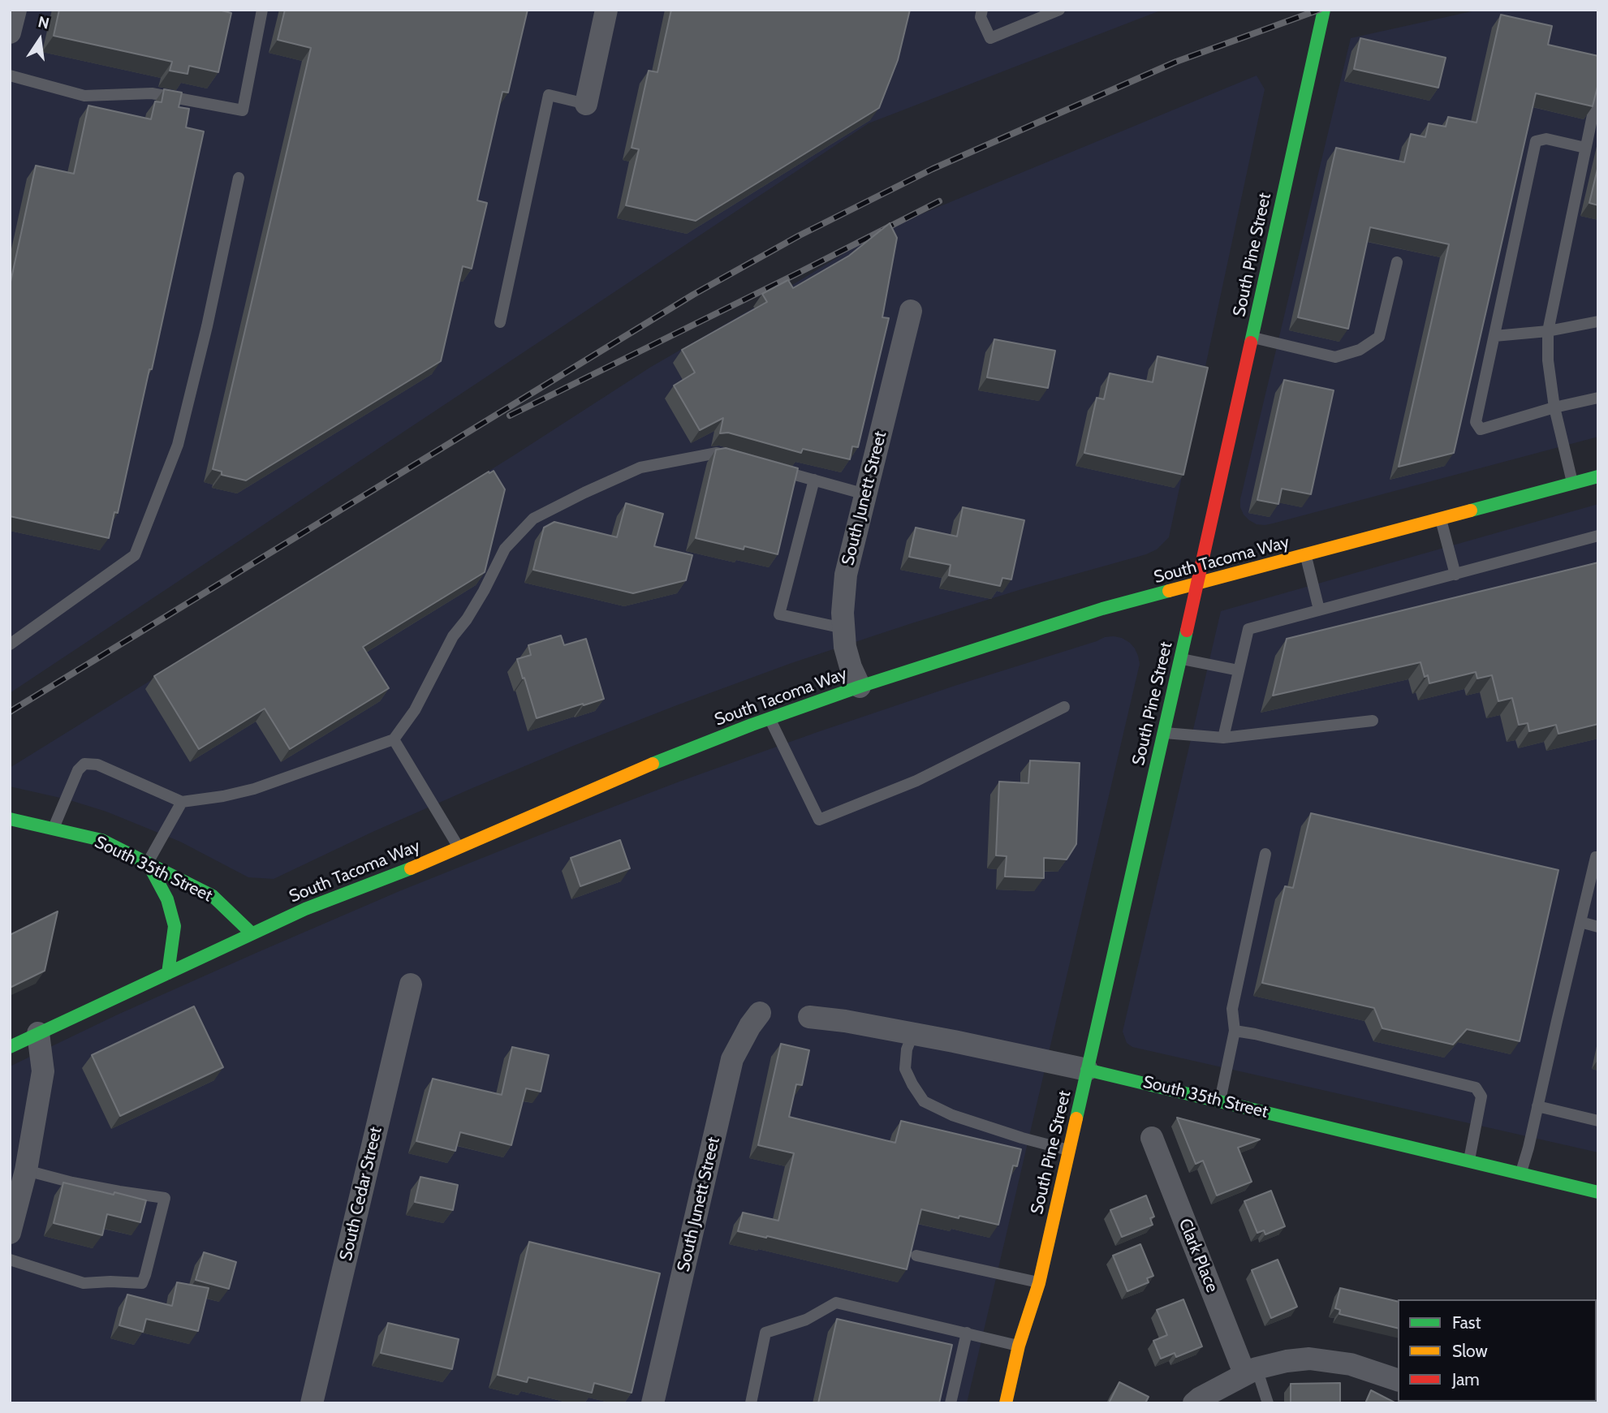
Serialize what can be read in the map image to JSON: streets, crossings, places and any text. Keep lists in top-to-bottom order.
{
  "streets": {
    "main road": ["South Pine Street", "South Tacoma Way", "South 35th Street"],
    "street": ["South Junett Street", "South Cedar Street", "Clark Place"]
  },
  "crossings": [
    ["South Pine Street", "South Tacoma Way"],
    ["South Pine Street", "South 35th Street"],
    ["South Junett Street", "South Tacoma Way"],
    ["South Tacoma Way", "South 35th Street"]
  ],
  "legend": ["Fast", "Slow", "Jam"],
  "north": "top"
}
